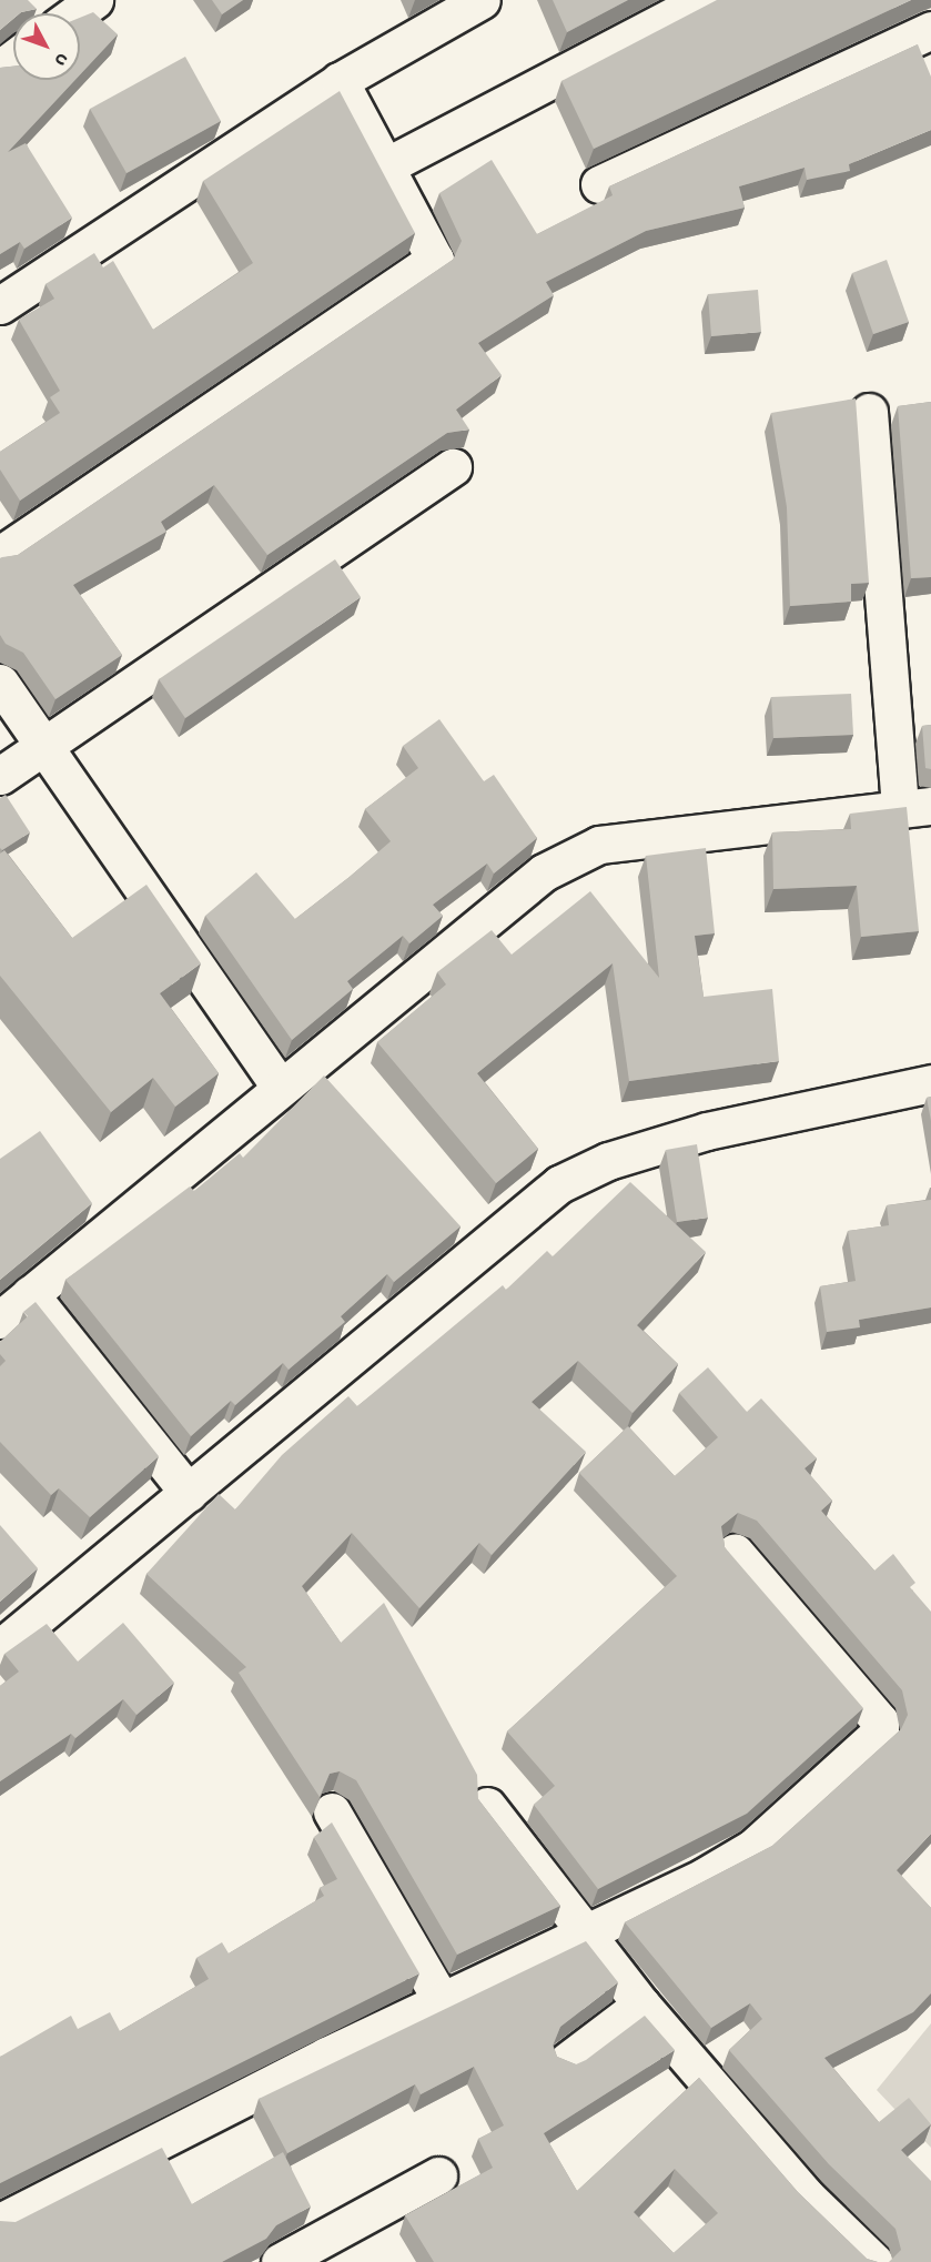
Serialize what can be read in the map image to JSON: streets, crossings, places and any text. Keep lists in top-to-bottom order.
{
  "north": "bottom right"
}
